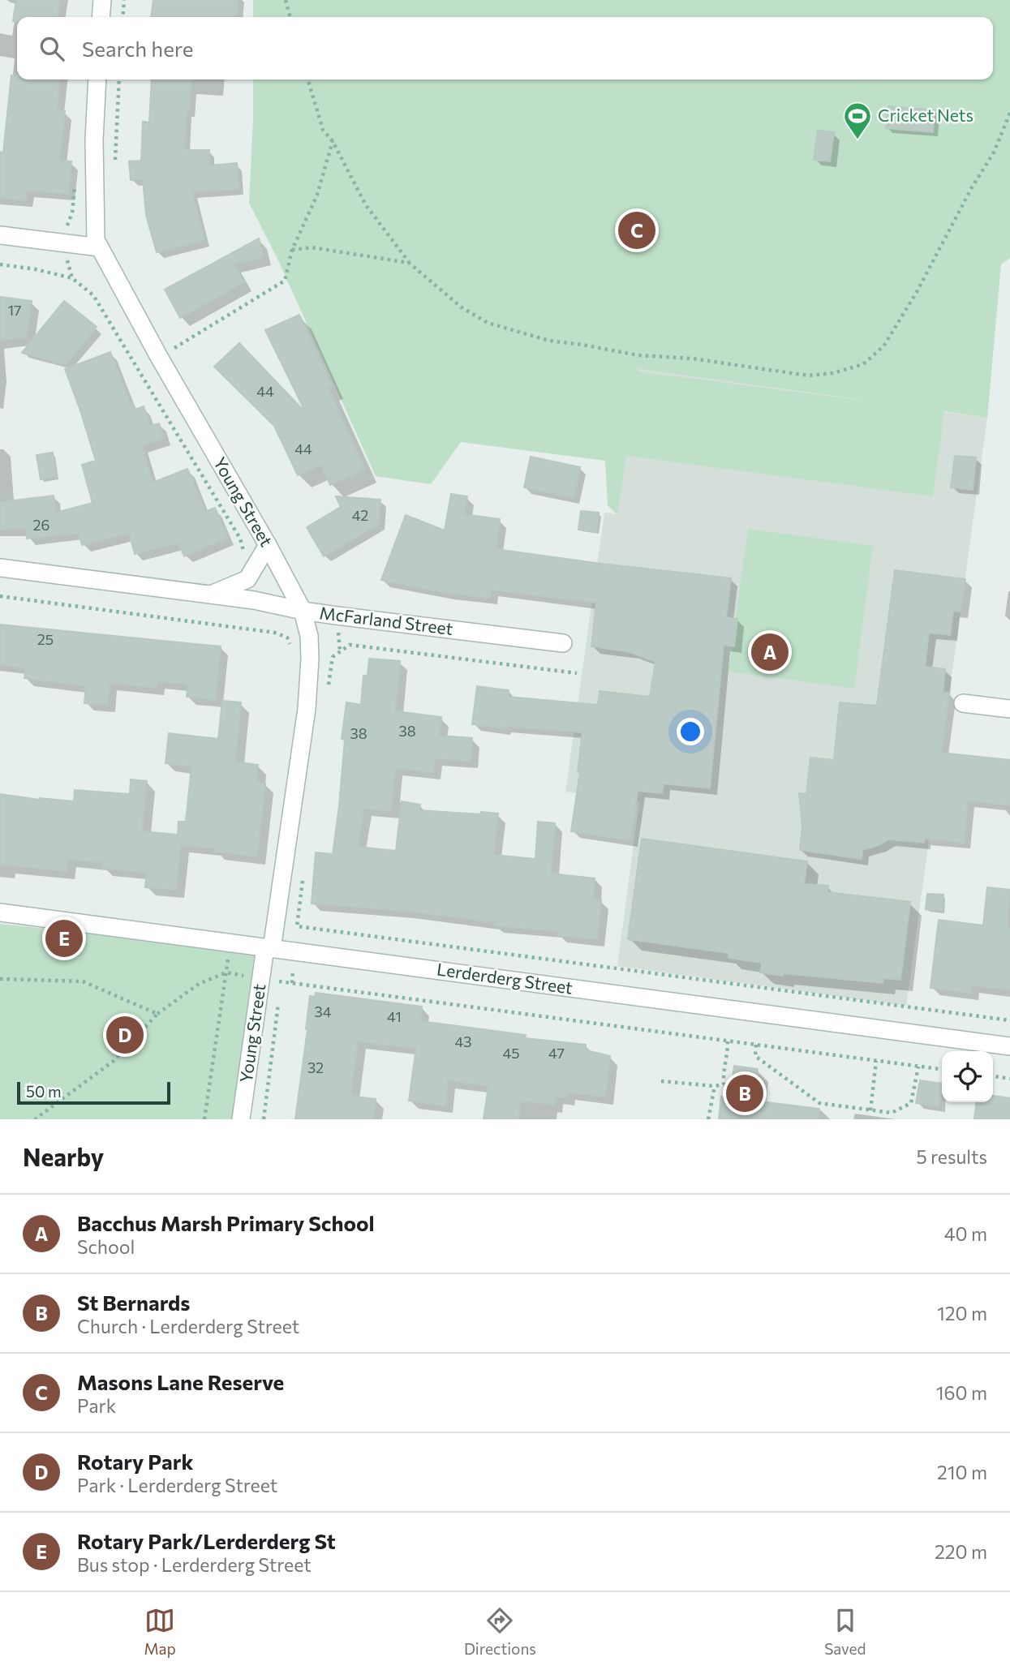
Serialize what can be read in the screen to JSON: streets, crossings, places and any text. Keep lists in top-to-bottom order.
{
  "streets": {
    "street": ["Young Street", "McFarland Street", "Lerderderg Street"]
  },
  "crossings": [
    ["Young Street", "McFarland Street"],
    ["Young Street", "Lerderderg Street"]
  ],
  "places": {
    "sports": ["Cricket Nets"]
  },
  "house_numbers": [
    "17",
    "44",
    "44",
    "42",
    "26",
    "25",
    "38",
    "38",
    "34",
    "41",
    "43",
    "45",
    "47",
    "32"
  ],
  "scale_bar": "50 m",
  "page": {
    "search": "Search here",
    "pins": [
      "C",
      "A",
      "E",
      "D",
      "B"
    ],
    "scale": "50 m",
    "heading": ["Nearby", "5 results"],
    "list": [
      {
        "mark": "A",
        "name": "Bacchus Marsh Primary School",
        "note": "School",
        "value": "40 m"
      },
      {
        "mark": "B",
        "name": "St Bernards",
        "note": "Church · Lerderderg Street",
        "value": "120 m"
      },
      {
        "mark": "C",
        "name": "Masons Lane Reserve",
        "note": "Park",
        "value": "160 m"
      },
      {
        "mark": "D",
        "name": "Rotary Park",
        "note": "Park · Lerderderg Street",
        "value": "210 m"
      },
      {
        "mark": "E",
        "name": "Rotary Park/Lerderderg St",
        "note": "Bus stop · Lerderderg Street",
        "value": "220 m"
      }
    ],
    "nav": ["Map", "Directions", "Saved"]
  }
}
